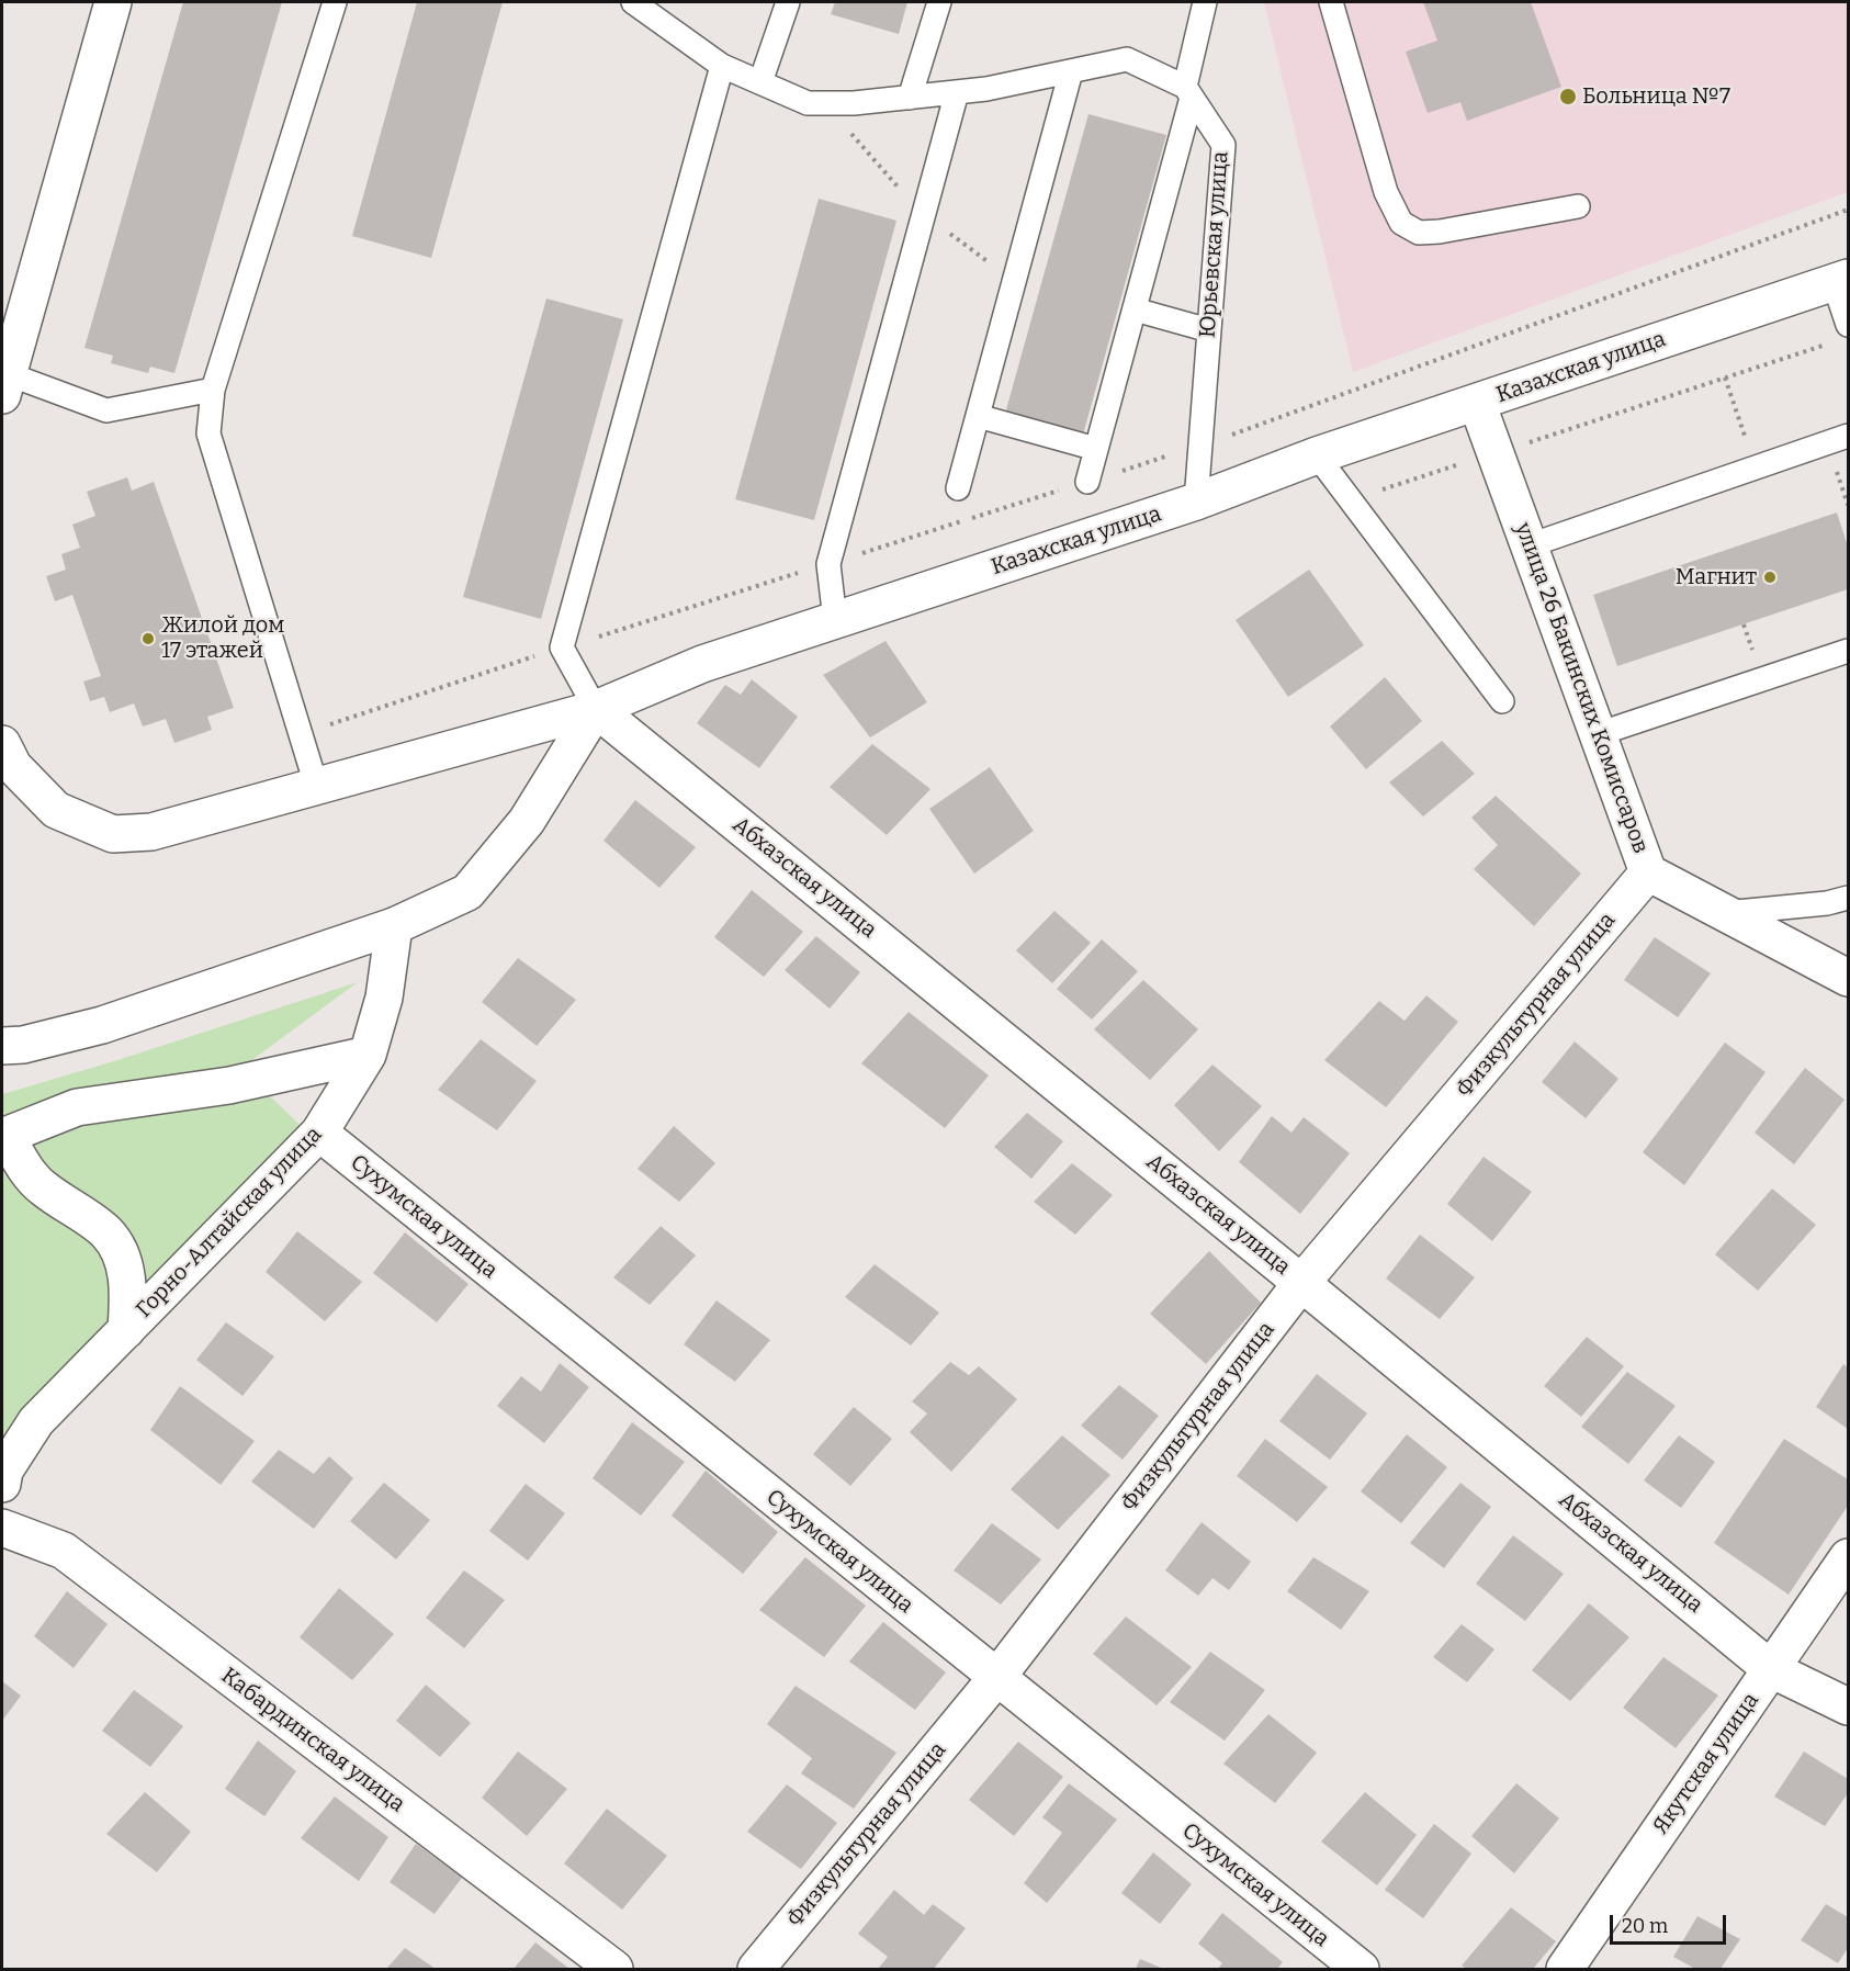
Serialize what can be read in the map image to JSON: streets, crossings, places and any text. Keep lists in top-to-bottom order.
{
  "streets": {
    "street": [
      "Казахская улица",
      "улица 26 Бакинских Комиссаров",
      "Абхазская улица",
      "Физкультурная улица",
      "Сухумская улица",
      "Горно-Алтайская улица",
      "Кабардинская улица",
      "Якутская улица"
    ],
    "lane": ["Юрьевская улица"]
  },
  "crossings": [
    ["Юрьевская улица", "Казахская улица"],
    ["Казахская улица", "улица 26 Бакинских Комиссаров"],
    ["Казахская улица", "Абхазская улица"],
    ["улица 26 Бакинских Комиссаров", "Физкультурная улица"],
    ["Абхазская улица", "Физкультурная улица"],
    ["Абхазская улица", "Якутская улица"],
    ["Физкультурная улица", "Сухумская улица"],
    ["Сухумская улица", "Горно-Алтайская улица"]
  ],
  "places": ["Больница №7", "Магнит", "Жилой дом 17 этажей"],
  "scale_bar": "20 m"
}
